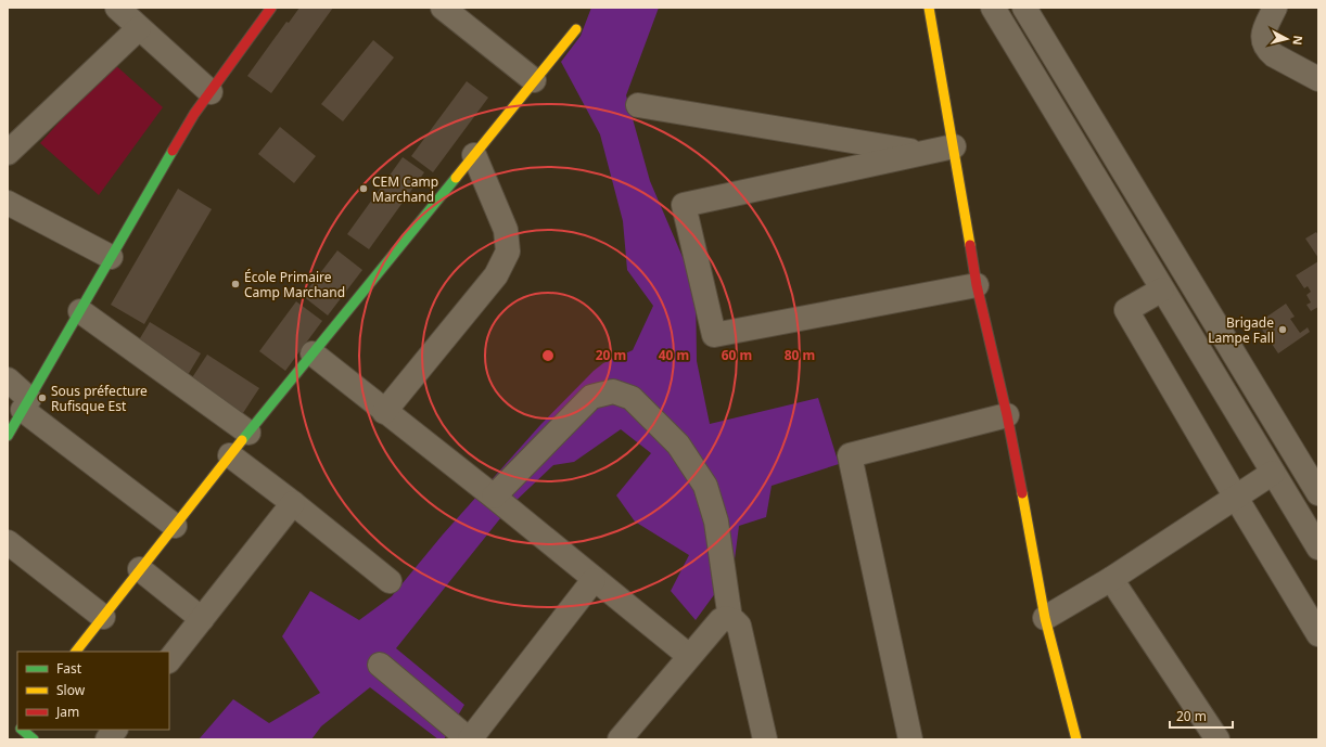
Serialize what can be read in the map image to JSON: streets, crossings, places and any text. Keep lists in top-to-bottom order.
{
  "places": [
    "CEM Camp Marchand",
    "École Primaire Camp Marchand",
    "Brigade Lampe Fall",
    "Sous préfecture Rufisque Est"
  ],
  "legend": ["Fast", "Slow", "Jam"],
  "scale_bar": "20 m",
  "north": "right",
  "rings": [
    "20 m",
    "40 m",
    "60 m",
    "80 m"
  ]
}
